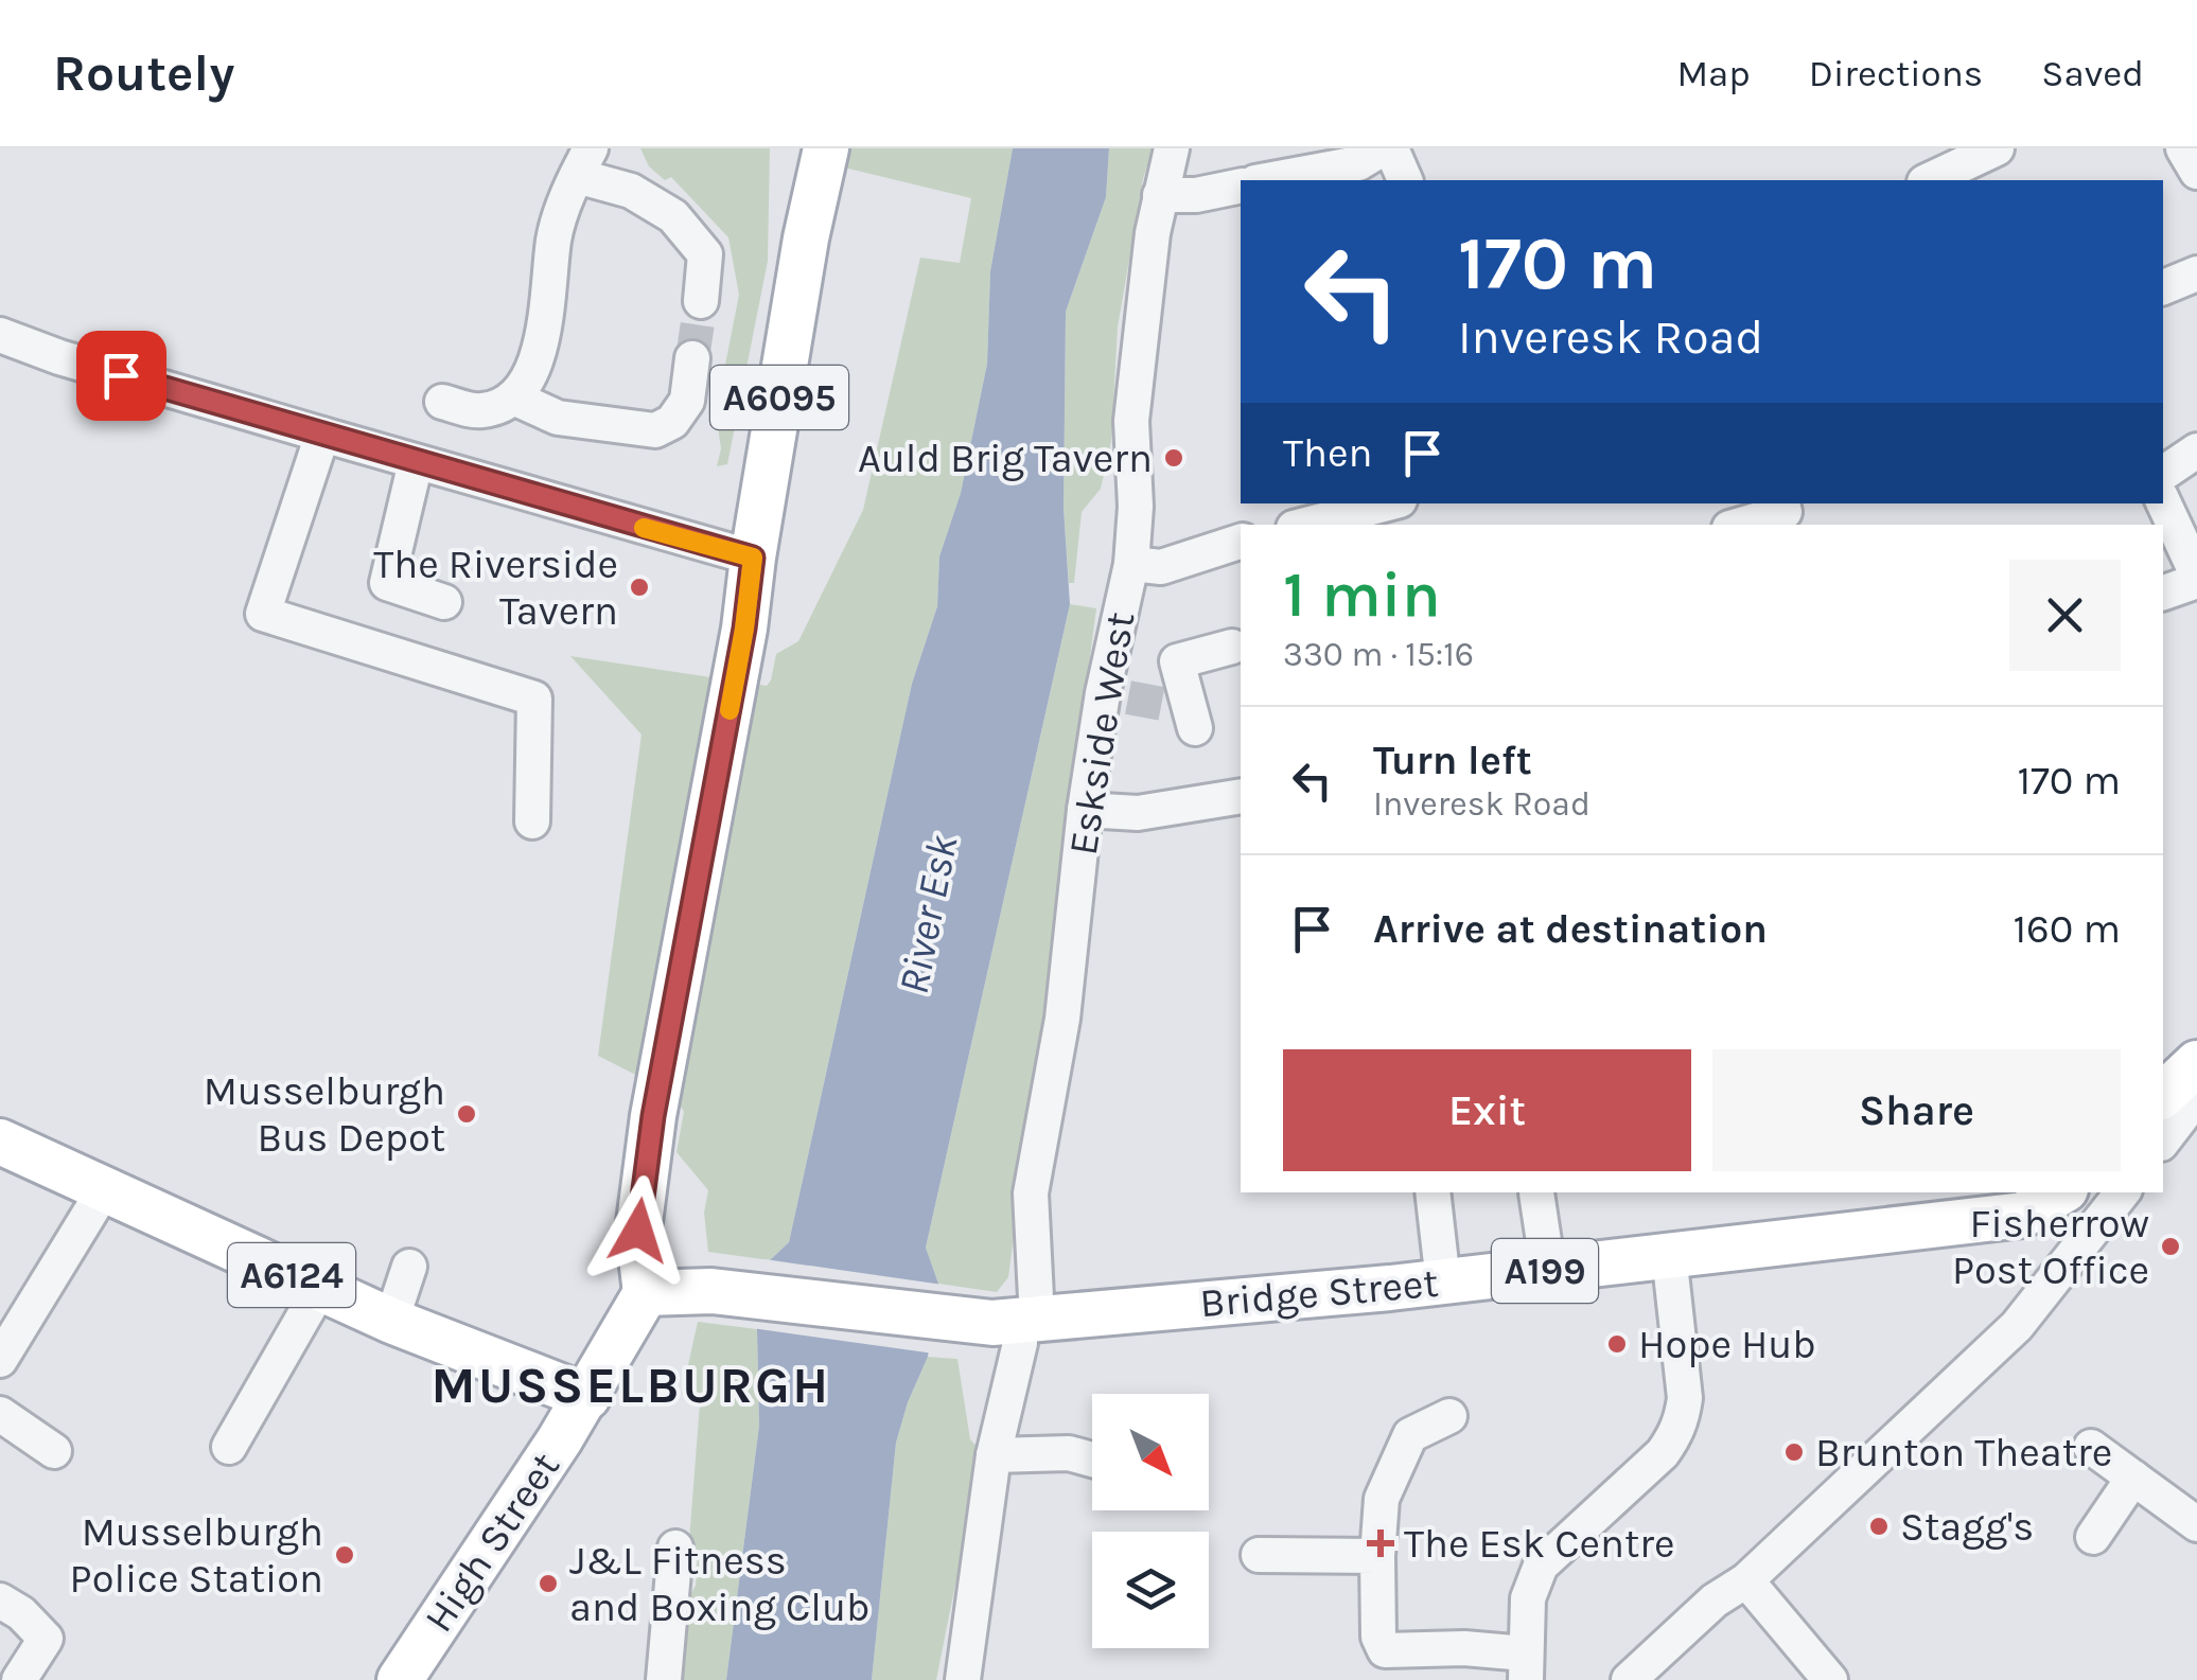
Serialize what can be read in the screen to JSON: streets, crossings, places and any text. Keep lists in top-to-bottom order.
{
  "streets": {
    "main road": [
      "A6095",
      "A199",
      "A6124",
      "Bridge Street",
      "High Street"
    ],
    "street": ["Eskside West"]
  },
  "crossings": [
    ["A6095", "Bridge Street"],
    ["A6095", "High Street"],
    ["Eskside West", "Bridge Street"],
    ["A6124", "High Street"],
    ["Bridge Street", "High Street"]
  ],
  "districts": ["MUSSELBURGH"],
  "water": ["River Esk"],
  "places": {
    "other": [
      "Auld Brig Tavern",
      "The Riverside Tavern",
      "Musselburgh Bus Depot",
      "Fisherrow Post Office",
      "Hope Hub",
      "Brunton Theatre",
      "Stagg's",
      "Musselburgh Police Station",
      "J&L Fitness and Boxing Club"
    ],
    "health": ["The Esk Centre"]
  },
  "north": "bottom right",
  "page": {
    "header": "Routely",
    "nav": ["Map", "Directions", "Saved"],
    "turn": ["170 m", "Inveresk Road"],
    "then": "Then",
    "heading": ["1 min", "330 m · 15:16"],
    "list": [
      {
        "name": "Turn left",
        "note": "Inveresk Road",
        "value": "170 m"
      },
      {
        "name": "Arrive at destination",
        "value": "160 m"
      }
    ],
    "buttons": ["Exit", "Share"]
  }
}
